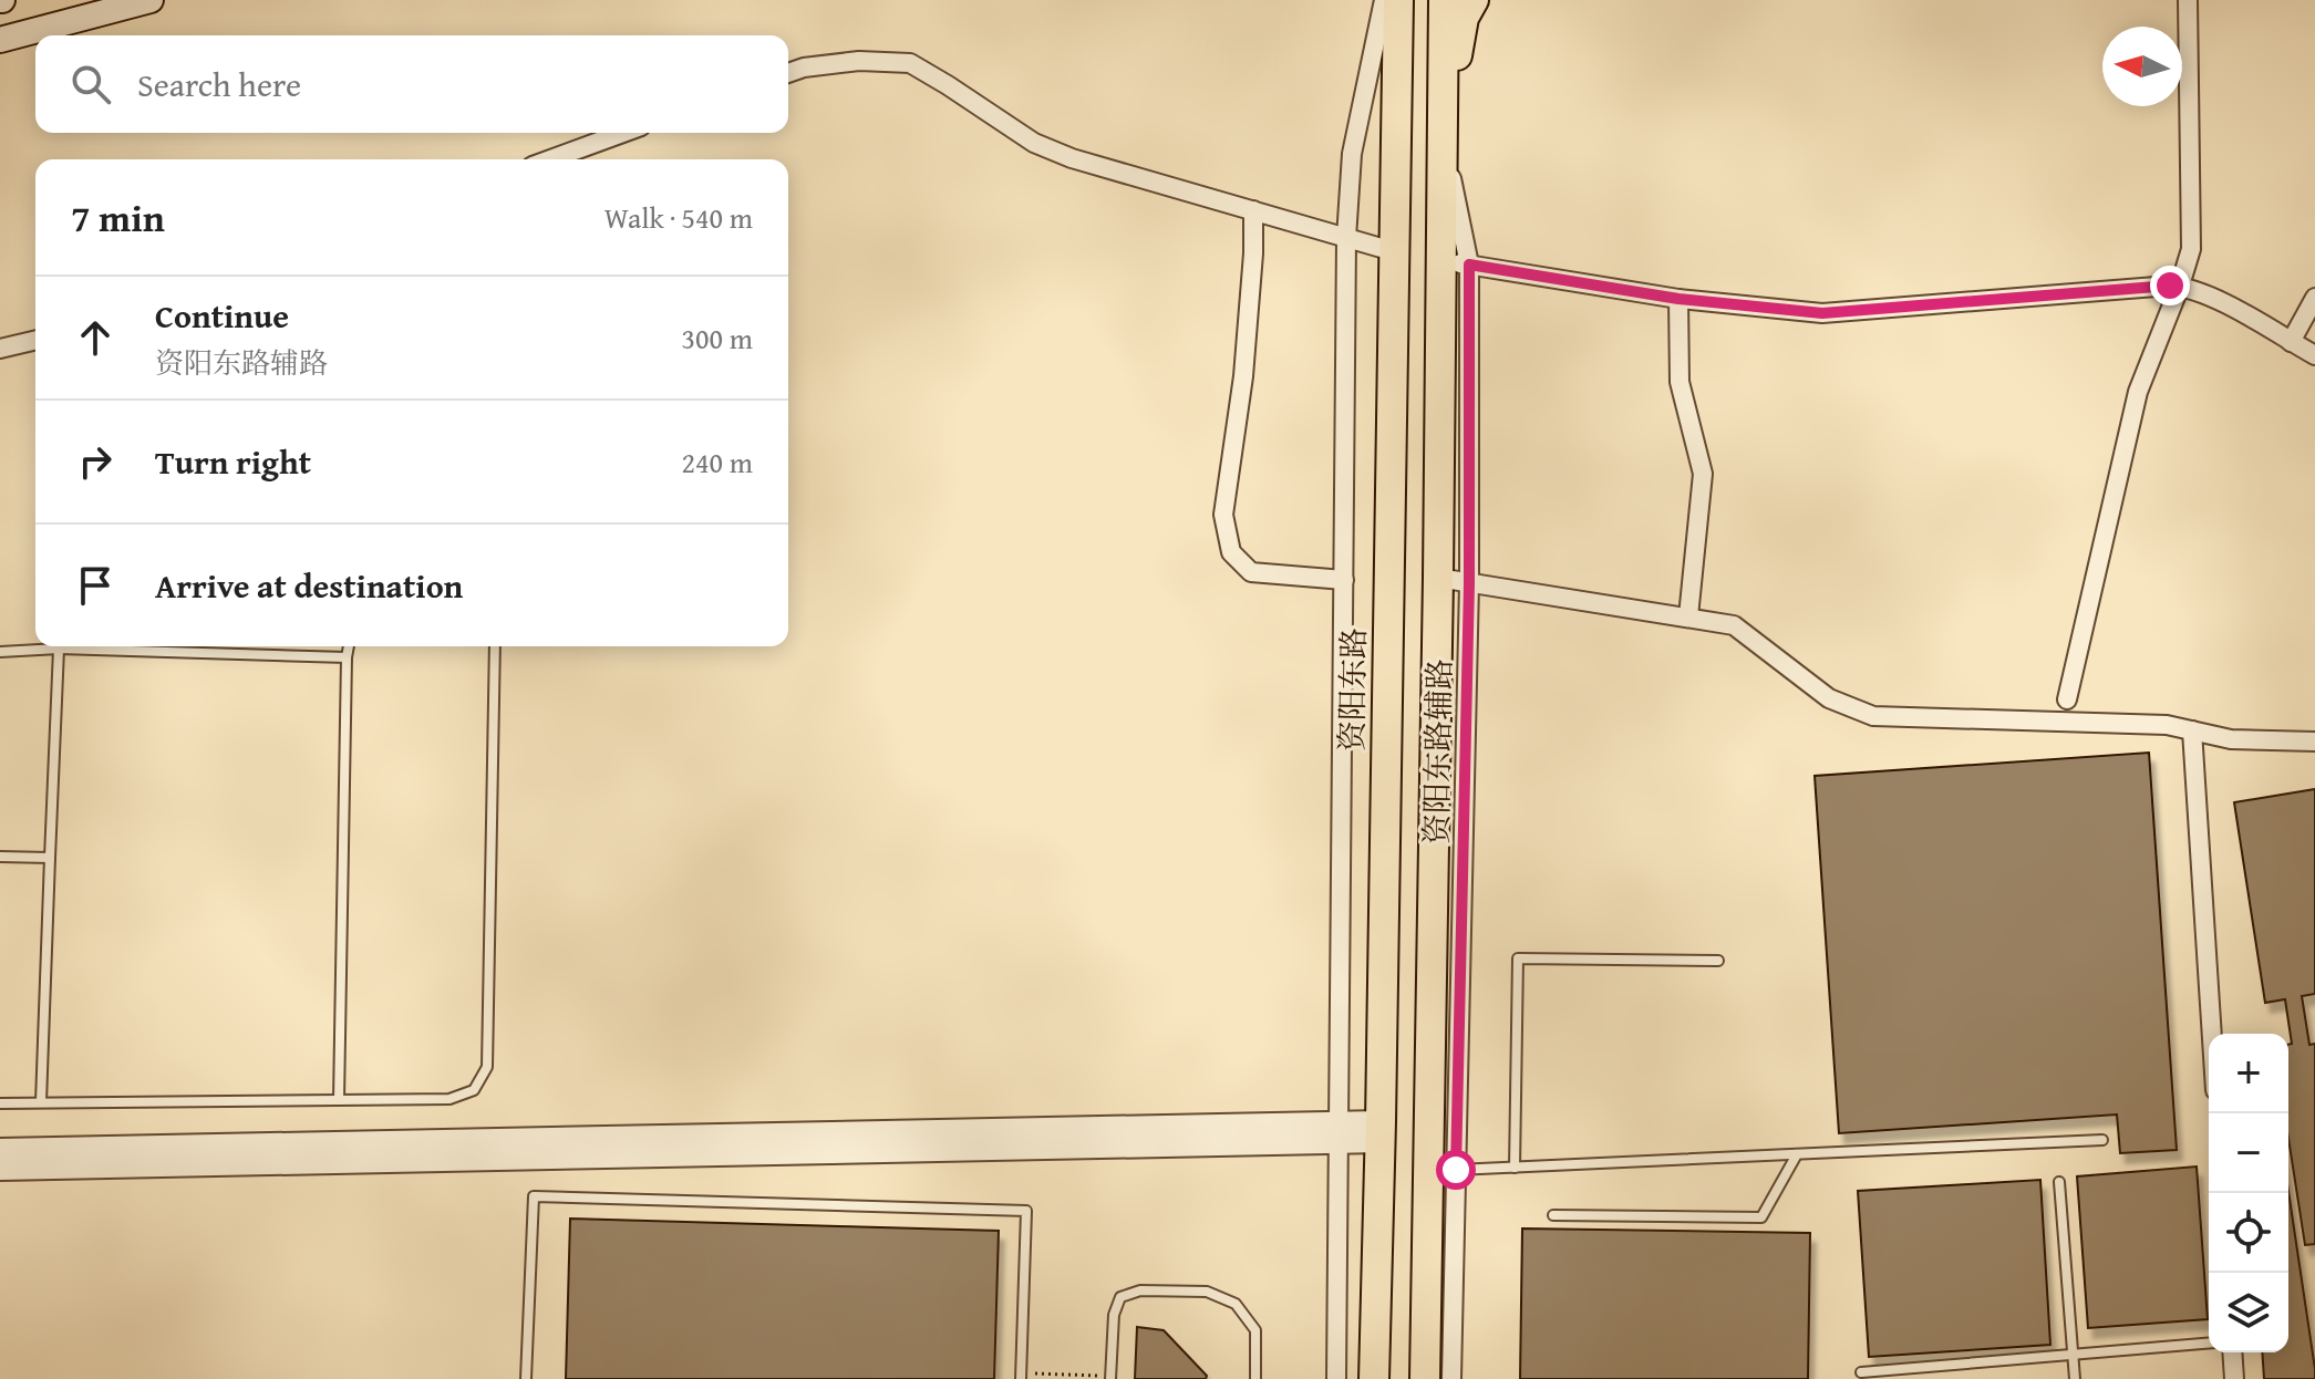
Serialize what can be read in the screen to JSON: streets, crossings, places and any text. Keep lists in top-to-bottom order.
{
  "streets": {
    "main road": ["资阳东路"],
    "street": ["资阳东路辅路"]
  },
  "north": "left",
  "page": {
    "search": "Search here",
    "heading": ["7 min", "Walk · 540 m"],
    "list": [
      ["Continue", "资阳东路辅路", "300 m"],
      ["Turn right", "240 m"],
      "Arrive at destination"
    ],
    "map_buttons": ["+", "−"]
  }
}
